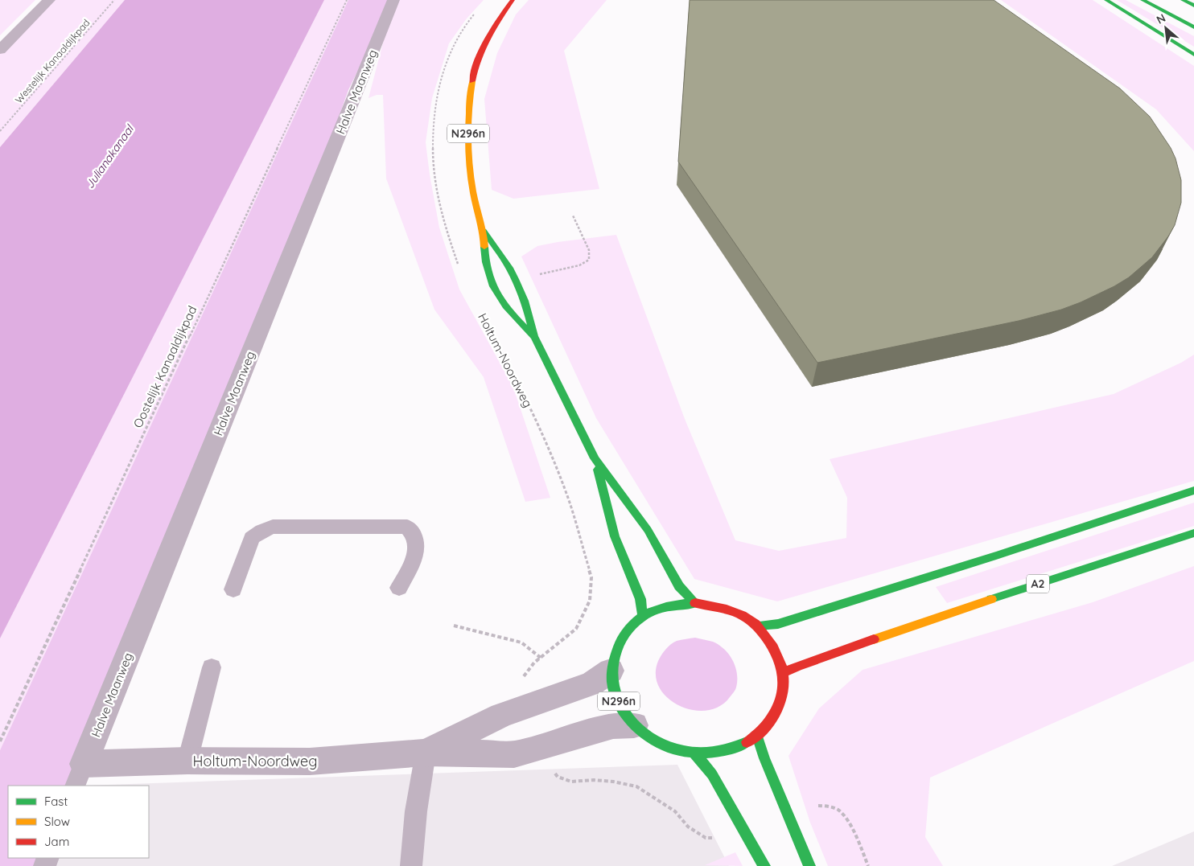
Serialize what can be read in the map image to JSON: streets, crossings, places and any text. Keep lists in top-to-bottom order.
{
  "streets": {
    "main road": ["N296n", "Holtum-Noordweg", "A2"],
    "street": ["Halve Maanweg"],
    "path": ["Westelijk Kanaaldijkpad", "Oostelijk Kanaaldijkpad"]
  },
  "crossings": [
    ["Halve Maanweg", "Holtum-Noordweg"],
    ["N296n", "Holtum-Noordweg"],
    ["N296n", "A2"]
  ],
  "water": ["Julianakanaal"],
  "legend": ["Fast", "Slow", "Jam"],
  "north": "top left"
}
